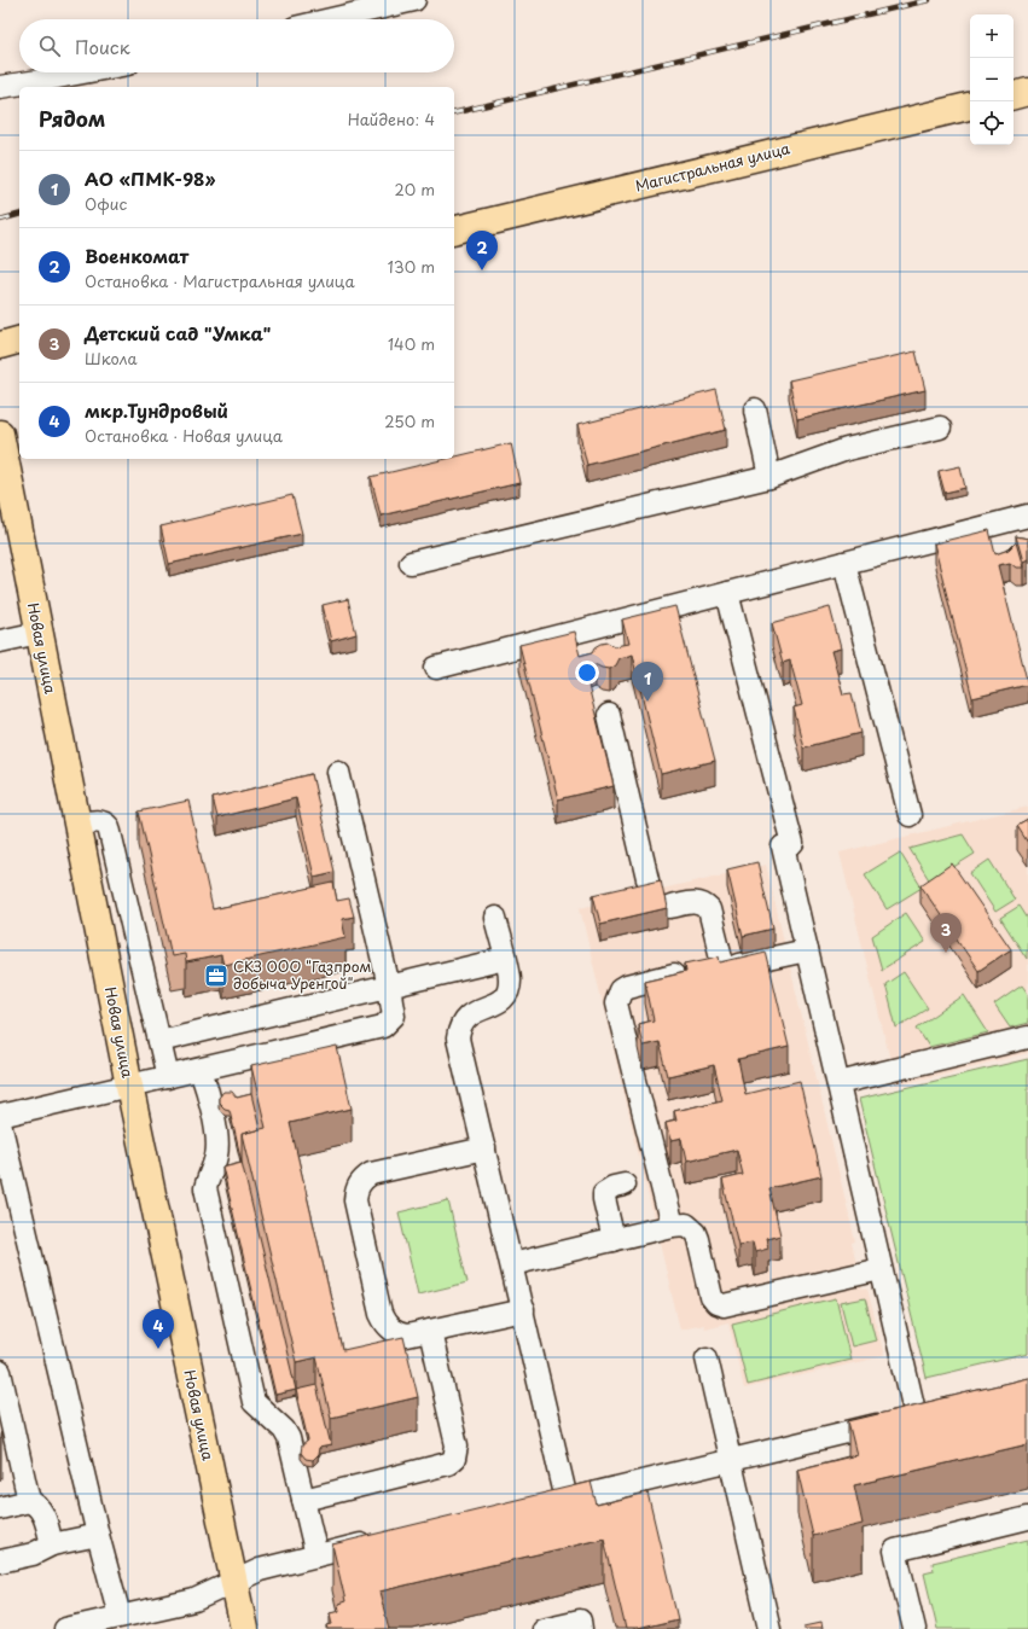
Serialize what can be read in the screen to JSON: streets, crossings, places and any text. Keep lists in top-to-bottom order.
{
  "streets": {
    "main road": ["Магистральная улица", "Новая улица"]
  },
  "places": {
    "office": ["СКЗ ООО \"Газпром добыча Уренгой\""]
  },
  "page": {
    "map_buttons": ["+", "−"],
    "search": "Поиск",
    "heading": ["Рядом", "Найдено: 4"],
    "list": [
      {
        "mark": "1",
        "name": "АО «ПМК-98»",
        "note": "Офис",
        "value": "20 m"
      },
      {
        "mark": "2",
        "name": "Военкомат",
        "note": "Остановка · Магистральная улица",
        "value": "130 m"
      },
      {
        "mark": "3",
        "name": "Детский сад \"Умка\"",
        "note": "Школа",
        "value": "140 m"
      },
      {
        "mark": "4",
        "name": "мкр.Тундровый",
        "note": "Остановка · Новая улица",
        "value": "250 m"
      }
    ],
    "pins": [
      "2",
      "1",
      "3",
      "4"
    ]
  }
}
